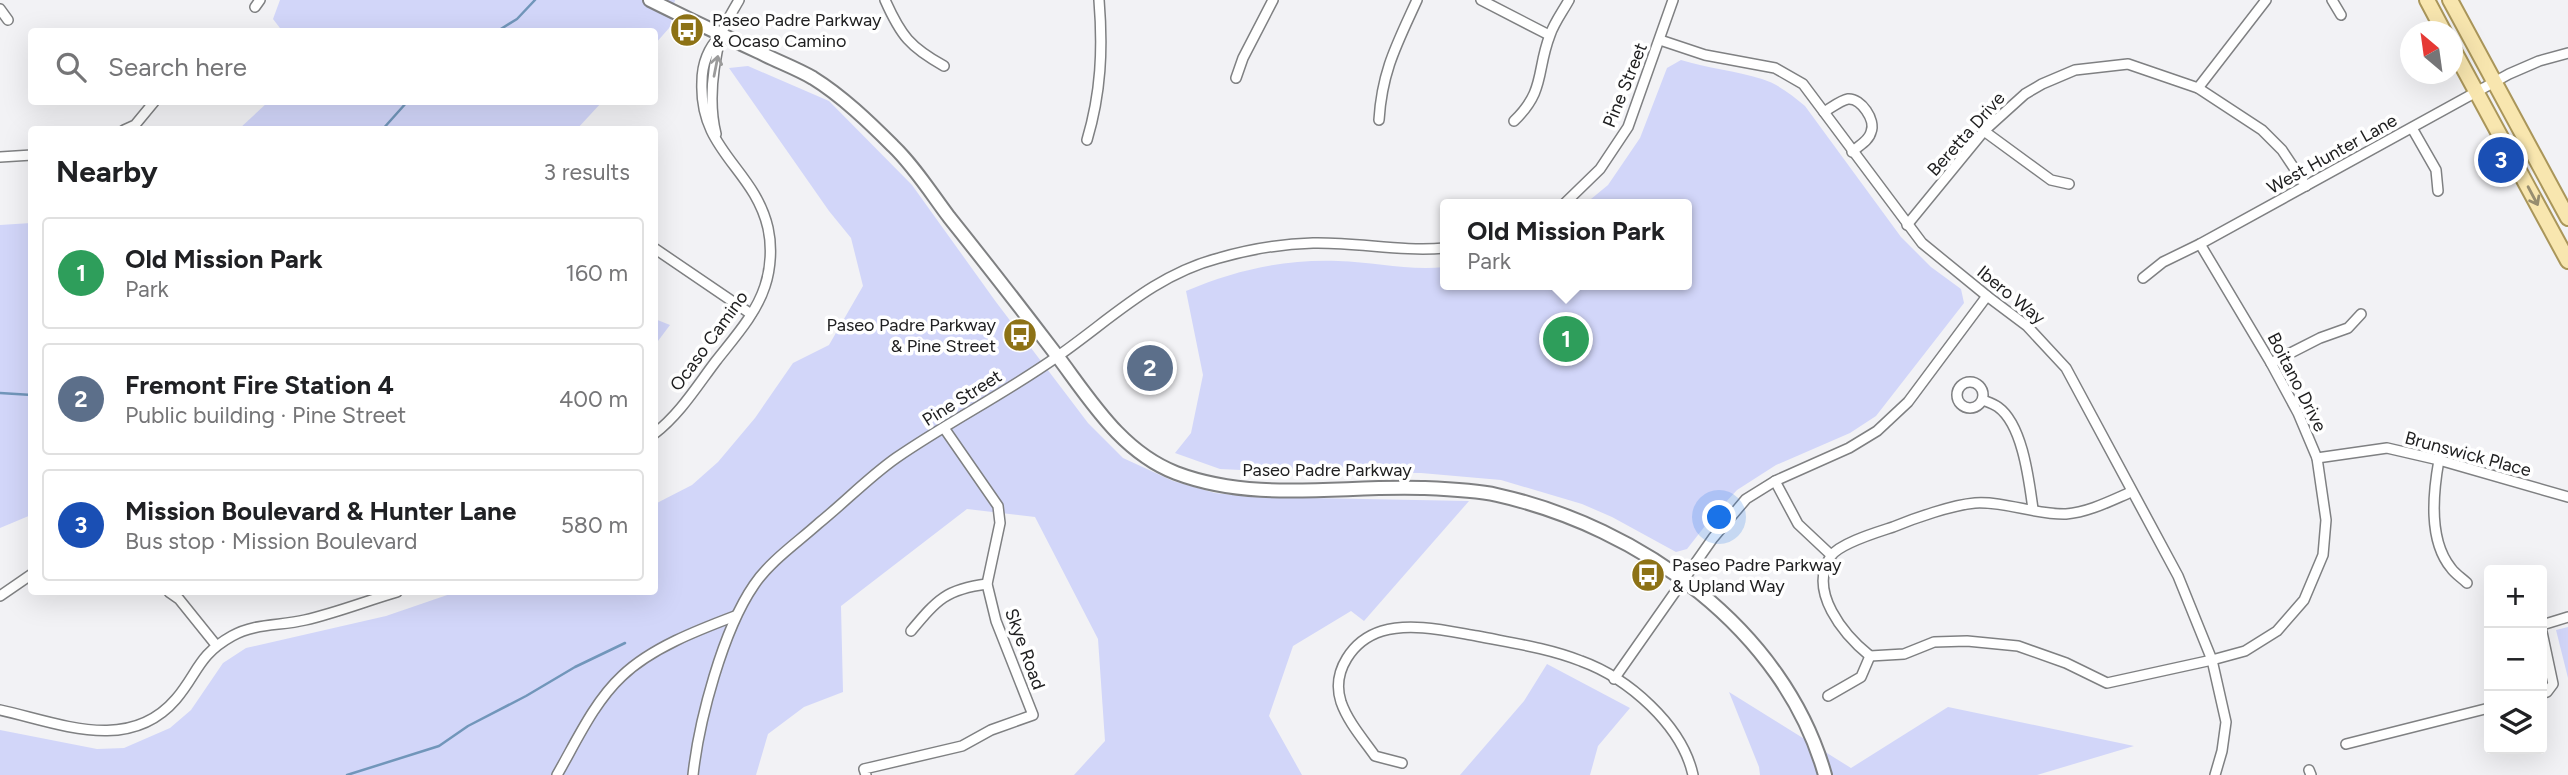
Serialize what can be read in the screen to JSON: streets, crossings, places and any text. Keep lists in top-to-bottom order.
{
  "streets": {
    "main road": ["Paseo Padre Parkway"],
    "street": [
      "Pine Street",
      "Beretta Drive",
      "West Hunter Lane",
      "Ibero Way",
      "Ocaso Camino",
      "Boitano Drive",
      "Brunswick Place",
      "Skye Road"
    ]
  },
  "crossings": [
    ["Pine Street", "Ibero Way"],
    ["Pine Street", "Paseo Padre Parkway"],
    ["Pine Street", "Skye Road"],
    ["Beretta Drive", "West Hunter Lane"],
    ["Beretta Drive", "Ibero Way"],
    ["West Hunter Lane", "Boitano Drive"],
    ["Ibero Way", "Boitano Drive"],
    ["Ocaso Camino", "Paseo Padre Parkway"],
    ["Boitano Drive", "Brunswick Place"]
  ],
  "places": {
    "bus stop": ["Paseo Padre Parkway & Ocaso Camino", "Paseo Padre Parkway & Pine Street", "Paseo Padre Parkway & Upland Way"]
  },
  "north": "top left",
  "page": {
    "search": "Search here",
    "heading": ["Nearby", "3 results"],
    "pins": ["3", "1", "2"],
    "popup": ["Old Mission Park", "Park"],
    "list": [
      {
        "mark": "1",
        "name": "Old Mission Park",
        "note": "Park",
        "value": "160 m"
      },
      {
        "mark": "2",
        "name": "Fremont Fire Station 4",
        "note": "Public building · Pine Street",
        "value": "400 m"
      },
      {
        "mark": "3",
        "name": "Mission Boulevard & Hunter Lane",
        "note": "Bus stop · Mission Boulevard",
        "value": "580 m"
      }
    ],
    "map_buttons": ["+", "−"]
  }
}
